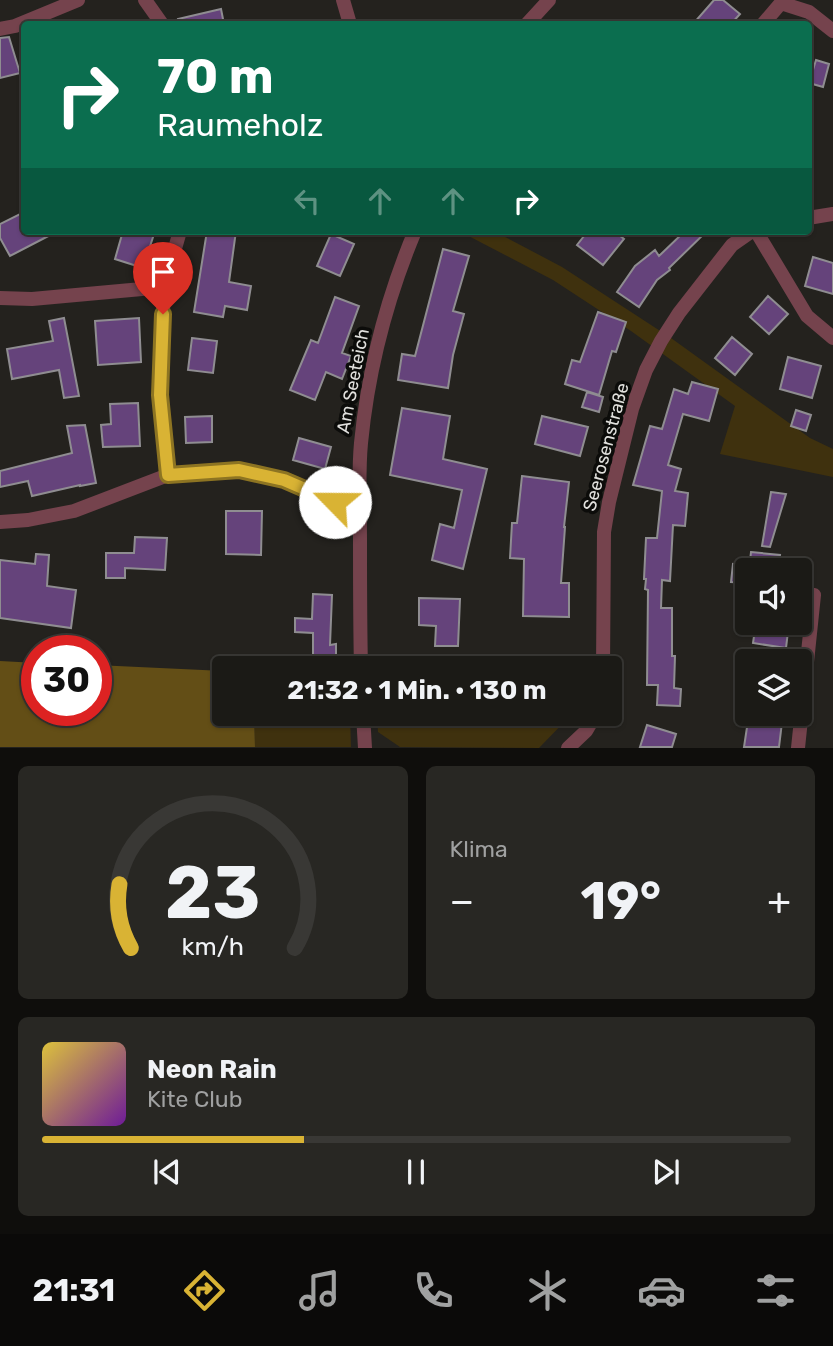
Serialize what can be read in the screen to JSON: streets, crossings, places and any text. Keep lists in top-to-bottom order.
{
  "streets": {
    "street": ["Am Seeteich", "Seerosenstraße"]
  },
  "page": {
    "turn": ["70 m", "Raumeholz"],
    "limit": "30",
    "trip": "21:32 · 1 Min. · 130 m",
    "tile": "Klima",
    "heat": ["−", "19°", "+"],
    "song": ["Neon Rain", "Kite Club"],
    "tabs": "21:31",
    "gauge": ["23", "km/h"]
  }
}
